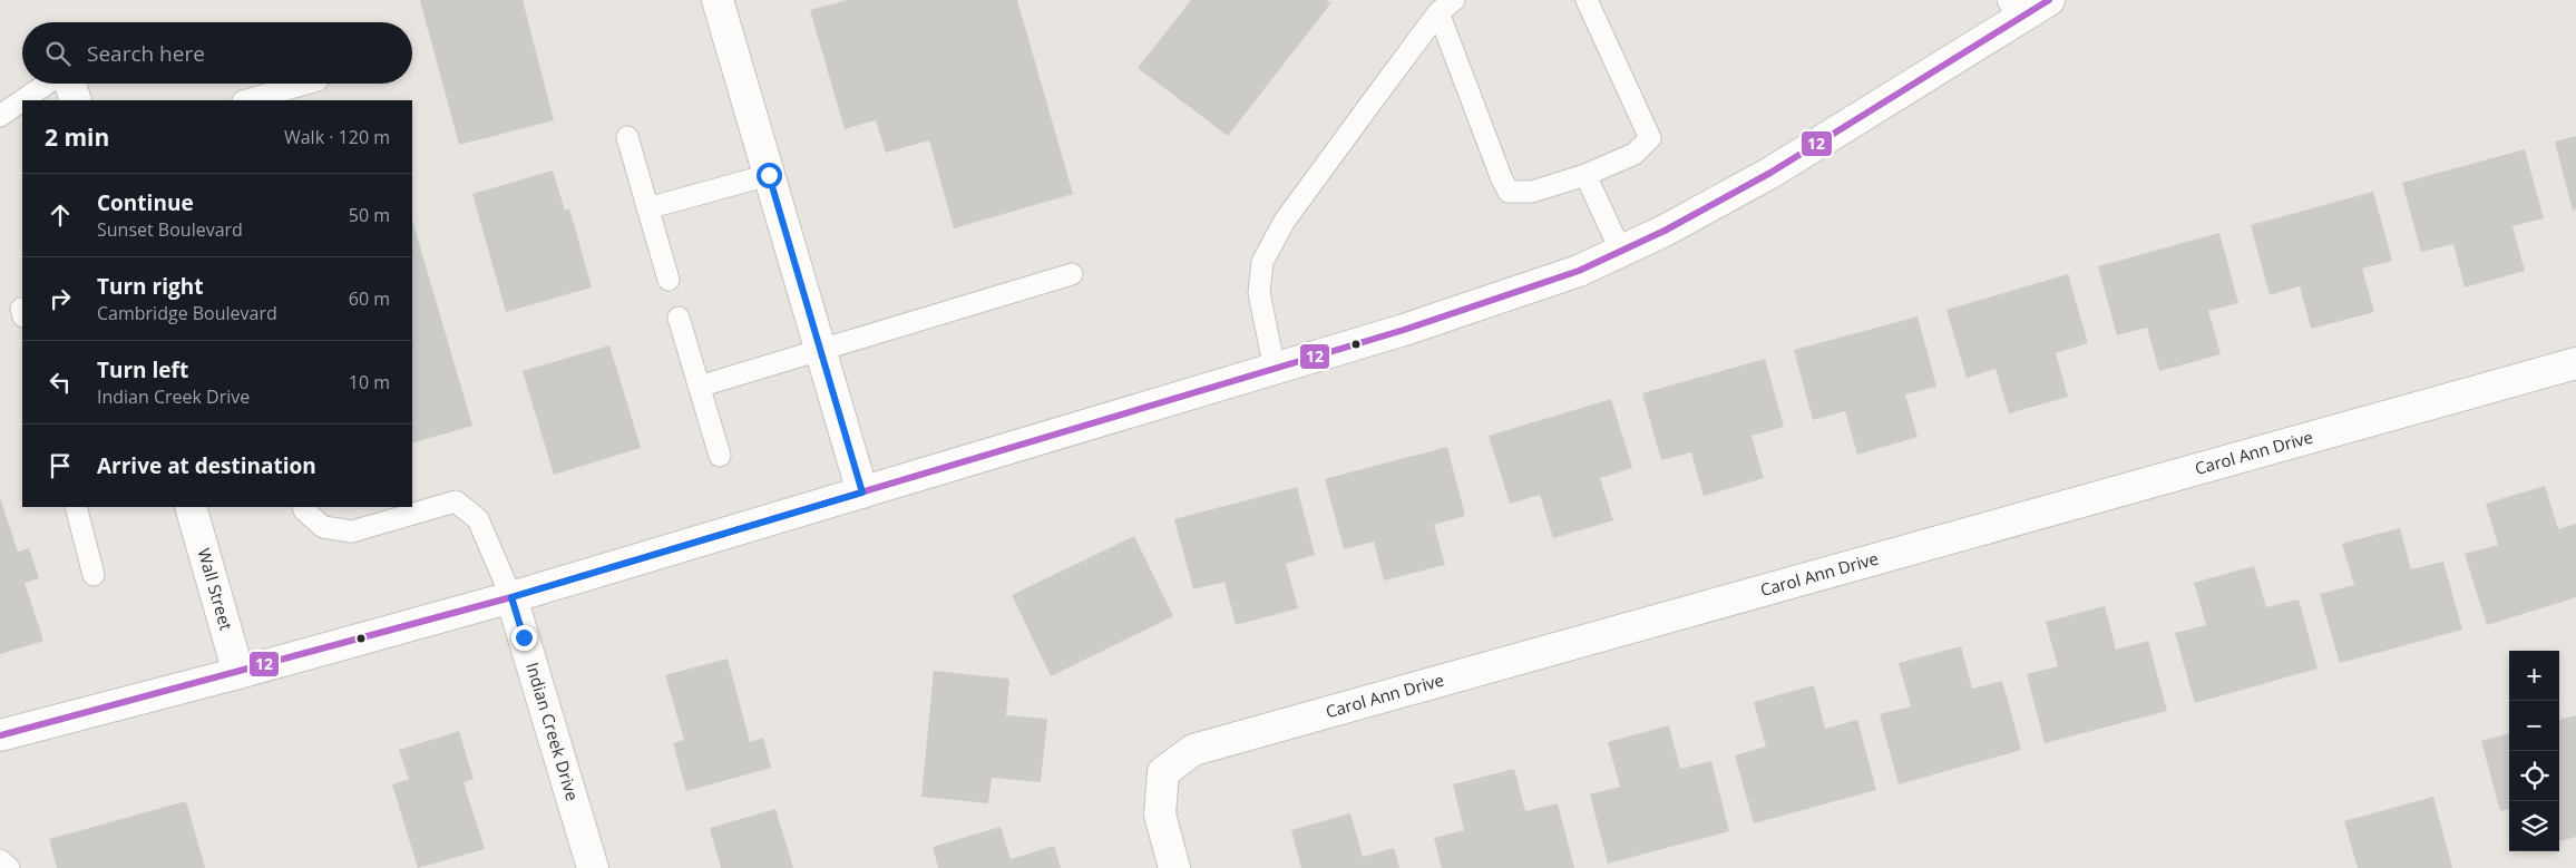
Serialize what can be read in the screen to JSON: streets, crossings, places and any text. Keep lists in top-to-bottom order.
{
  "streets": {
    "street": ["Carol Ann Drive", "Wall Street", "Indian Creek Drive"]
  },
  "lines": ["transit line 12"],
  "page": {
    "search": "Search here",
    "heading": ["2 min", "Walk · 120 m"],
    "list": [
      ["Continue", "Sunset Boulevard", "50 m"],
      ["Turn right", "Cambridge Boulevard", "60 m"],
      ["Turn left", "Indian Creek Drive", "10 m"],
      "Arrive at destination"
    ],
    "map_buttons": ["+", "−"]
  }
}
